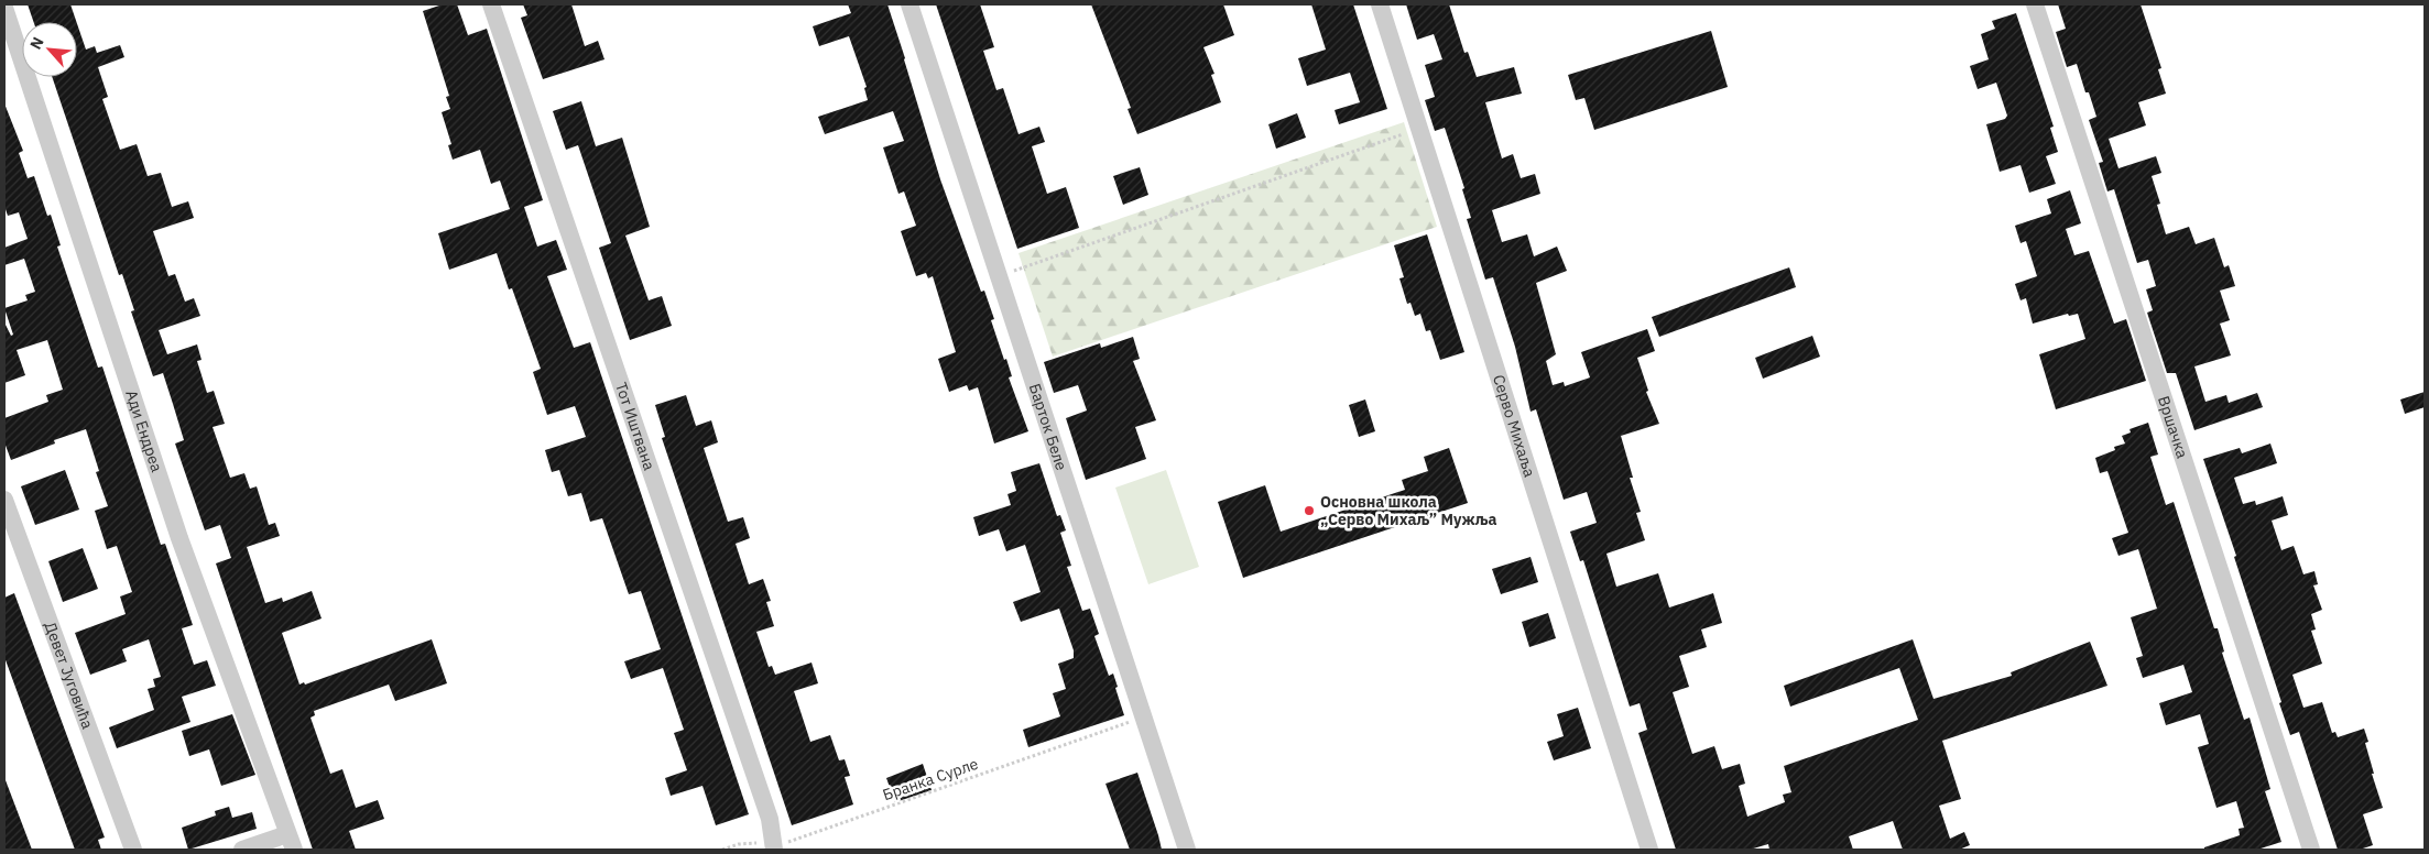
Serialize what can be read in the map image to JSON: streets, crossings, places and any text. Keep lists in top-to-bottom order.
{
  "streets": {
    "street": [
      "Тот Иштвана",
      "Барток Беле",
      "Серво Михаља",
      "Вршачка",
      "Ади Ендреа",
      "Девет Југовића"
    ],
    "path": ["Бранка Сурле"]
  },
  "crossings": [
    ["Тот Иштвана", "Бранка Сурле"],
    ["Барток Беле", "Бранка Сурле"]
  ],
  "places": ["Основна школа „Серво Михаљ” Мужља"],
  "north": "top left"
}
